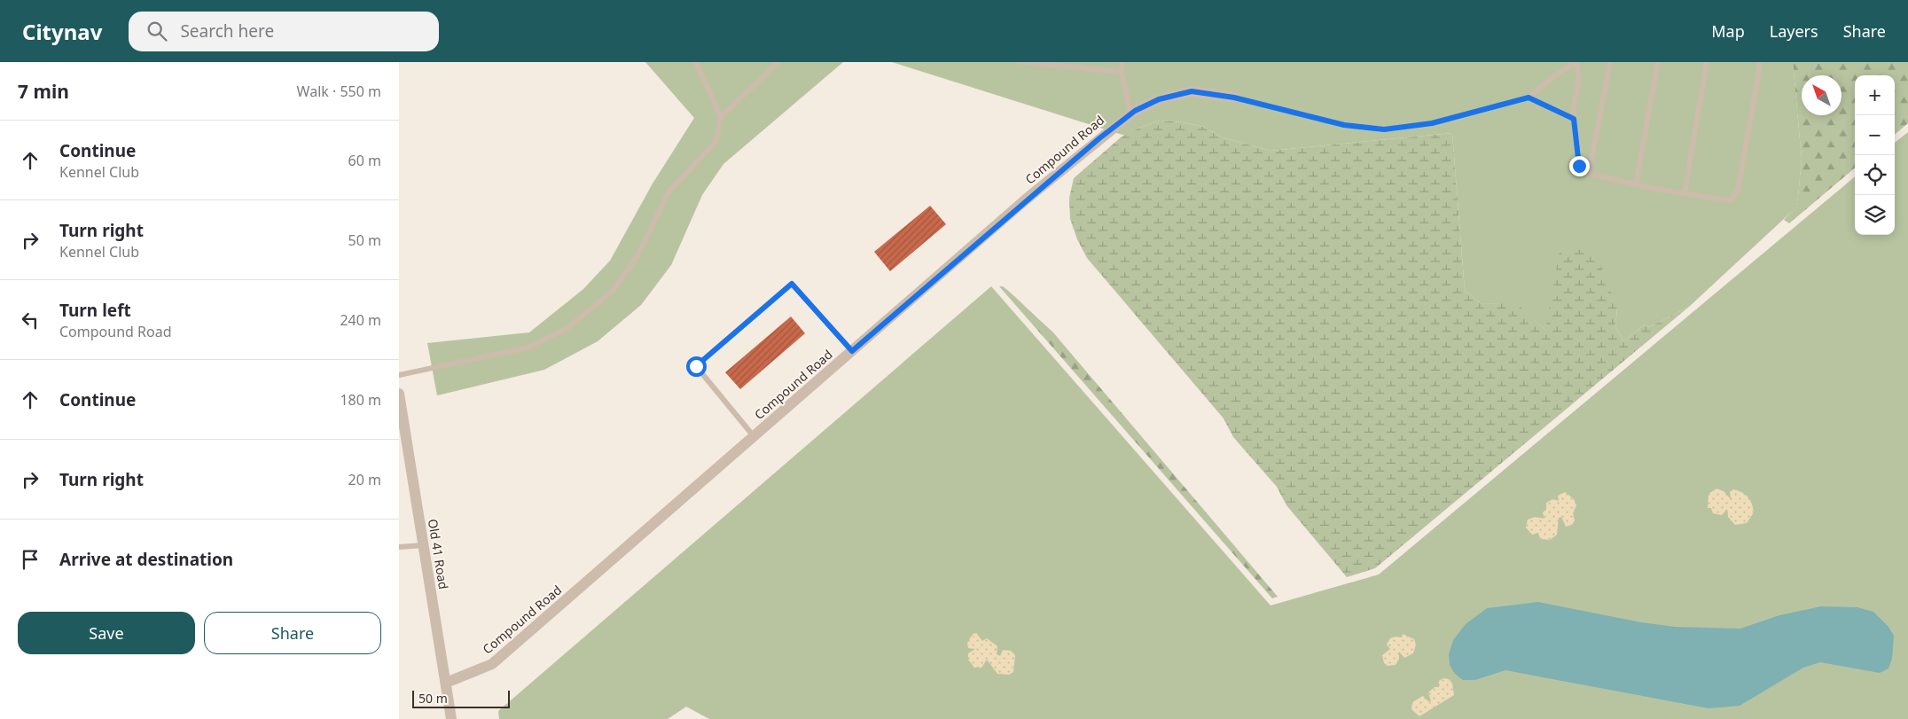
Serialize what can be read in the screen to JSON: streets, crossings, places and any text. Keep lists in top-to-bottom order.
{
  "streets": {
    "street": ["Compound Road", "Old 41 Road"]
  },
  "crossings": [
    ["Compound Road", "Old 41 Road"]
  ],
  "scale_bar": "50 m",
  "north": "top left",
  "page": {
    "header": "Citynav",
    "search": "Search here",
    "nav": ["Map", "Layers", "Share"],
    "heading": ["7 min", "Walk · 550 m"],
    "map_buttons": ["+", "−"],
    "list": [
      ["Continue", "Kennel Club", "60 m"],
      ["Turn right", "Kennel Club", "50 m"],
      ["Turn left", "Compound Road", "240 m"],
      ["Continue", "180 m"],
      ["Turn right", "20 m"],
      "Arrive at destination"
    ],
    "buttons": ["Save", "Share"],
    "scale": "50 m"
  }
}
